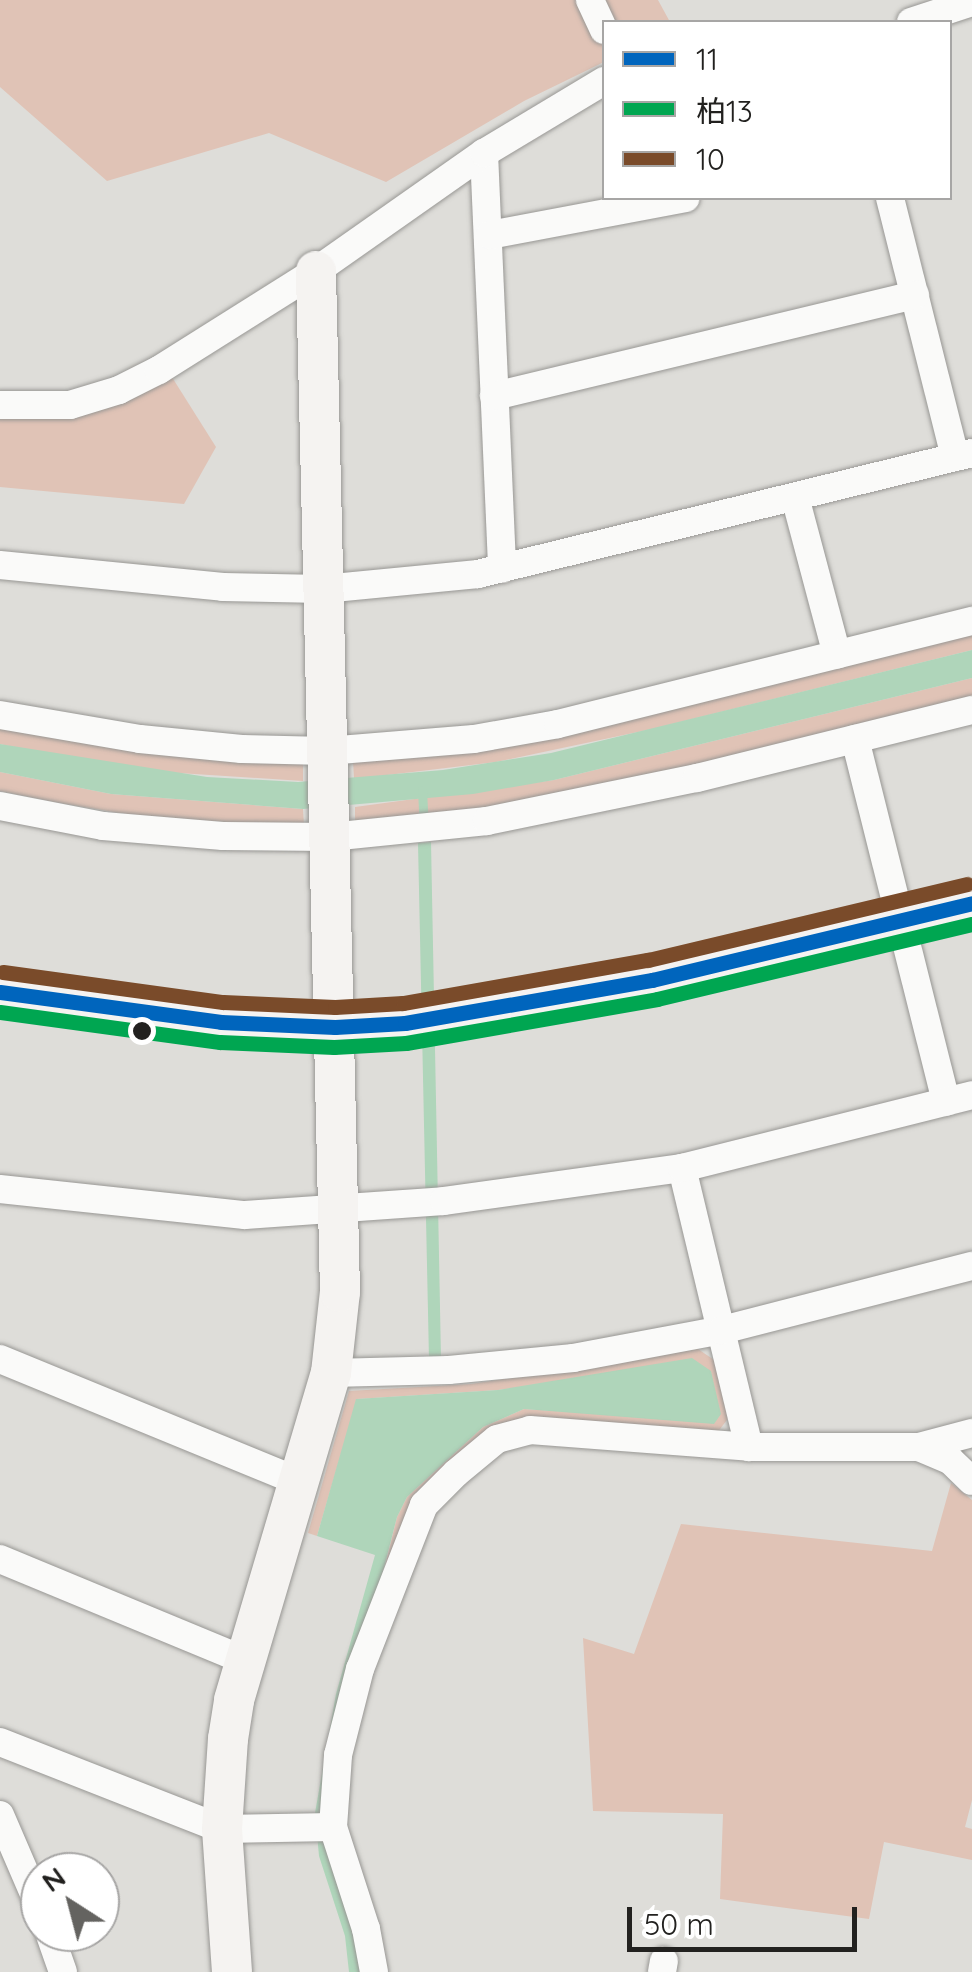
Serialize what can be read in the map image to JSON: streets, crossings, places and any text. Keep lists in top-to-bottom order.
{
  "lines": ["transit line 10", "transit line 11", "transit line 柏13"],
  "legend": ["11", "柏13", "10"],
  "scale_bar": "50 m",
  "north": "top left"
}
